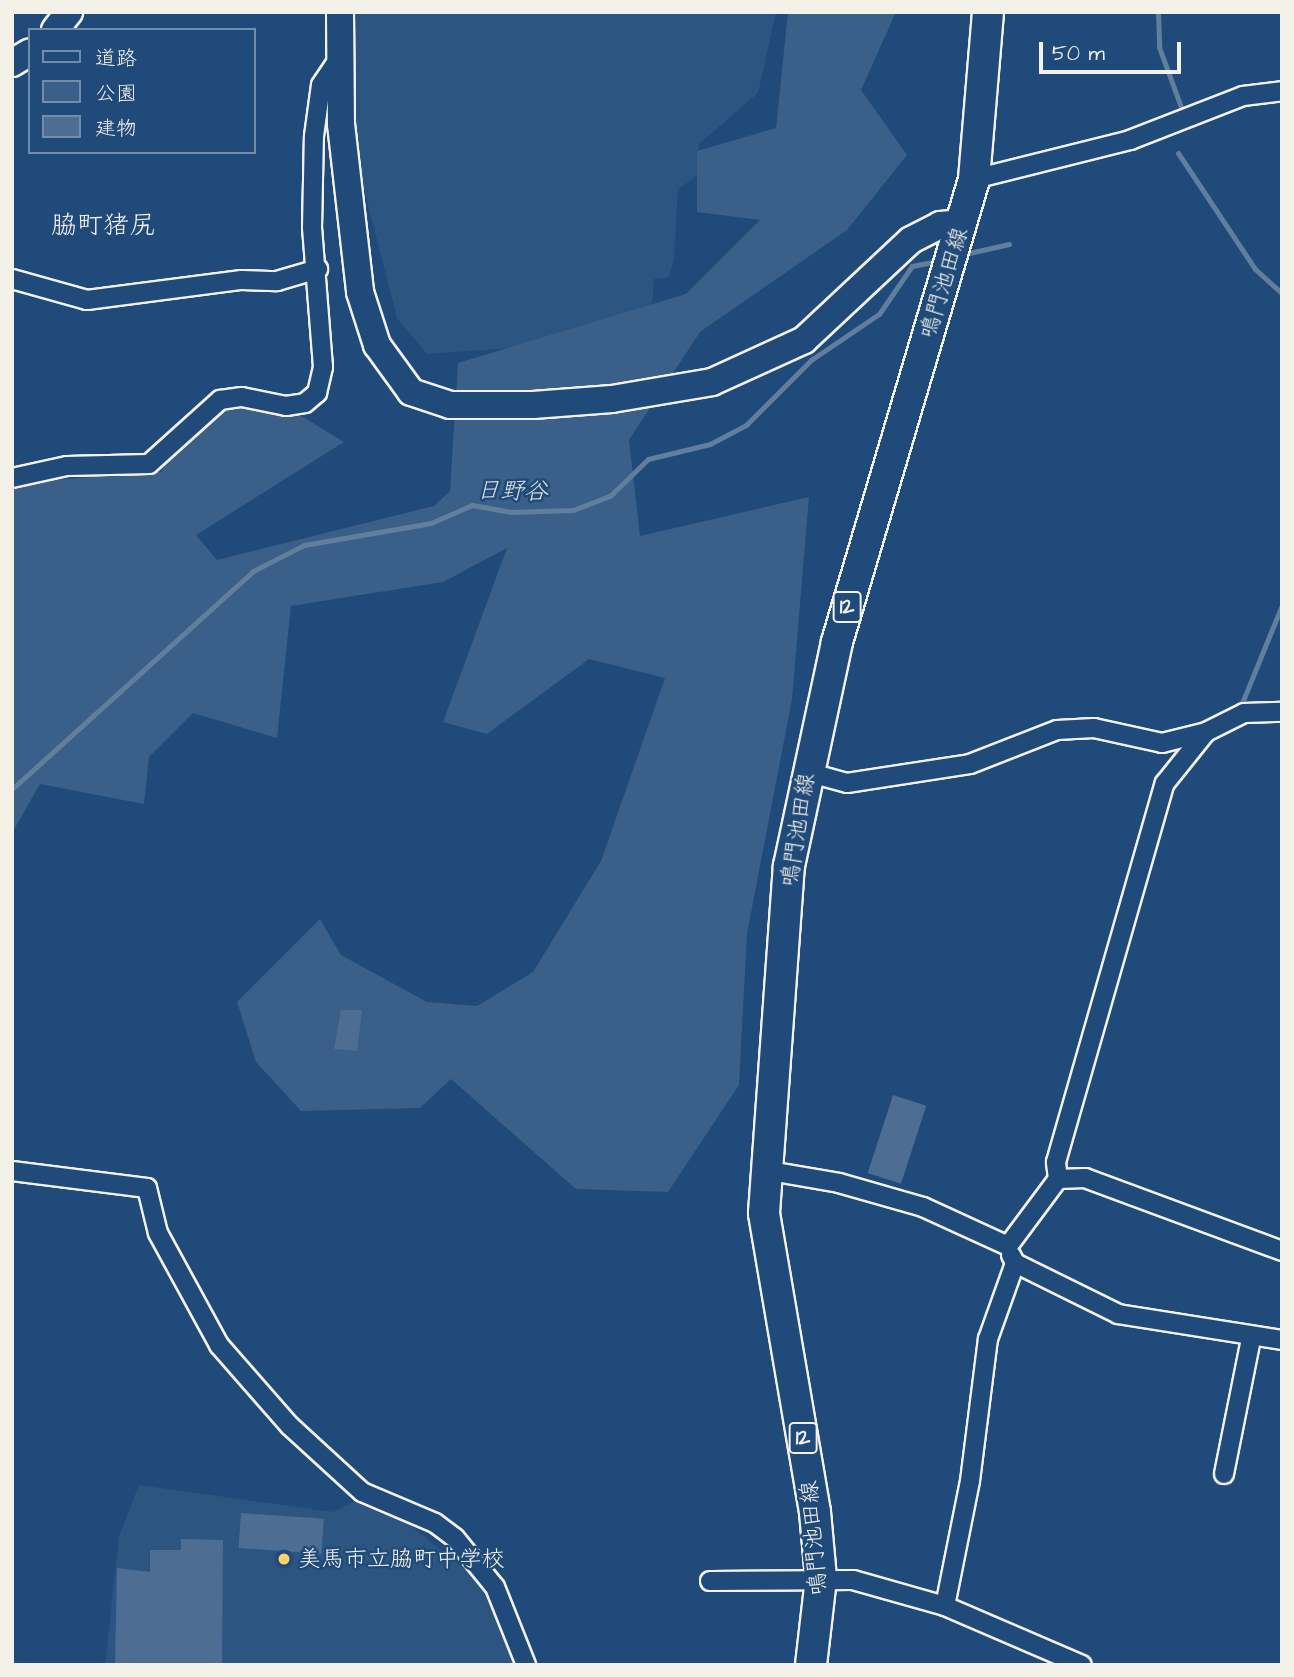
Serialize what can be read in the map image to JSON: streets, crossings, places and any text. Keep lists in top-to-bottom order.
{
  "streets": {
    "main road": ["鳴門池田線", "12"]
  },
  "districts": ["脇町猪尻"],
  "water": ["日野谷"],
  "places": ["美馬市立脇町中学校"],
  "legend": ["道路", "公園", "建物"],
  "scale_bar": "50 m"
}
